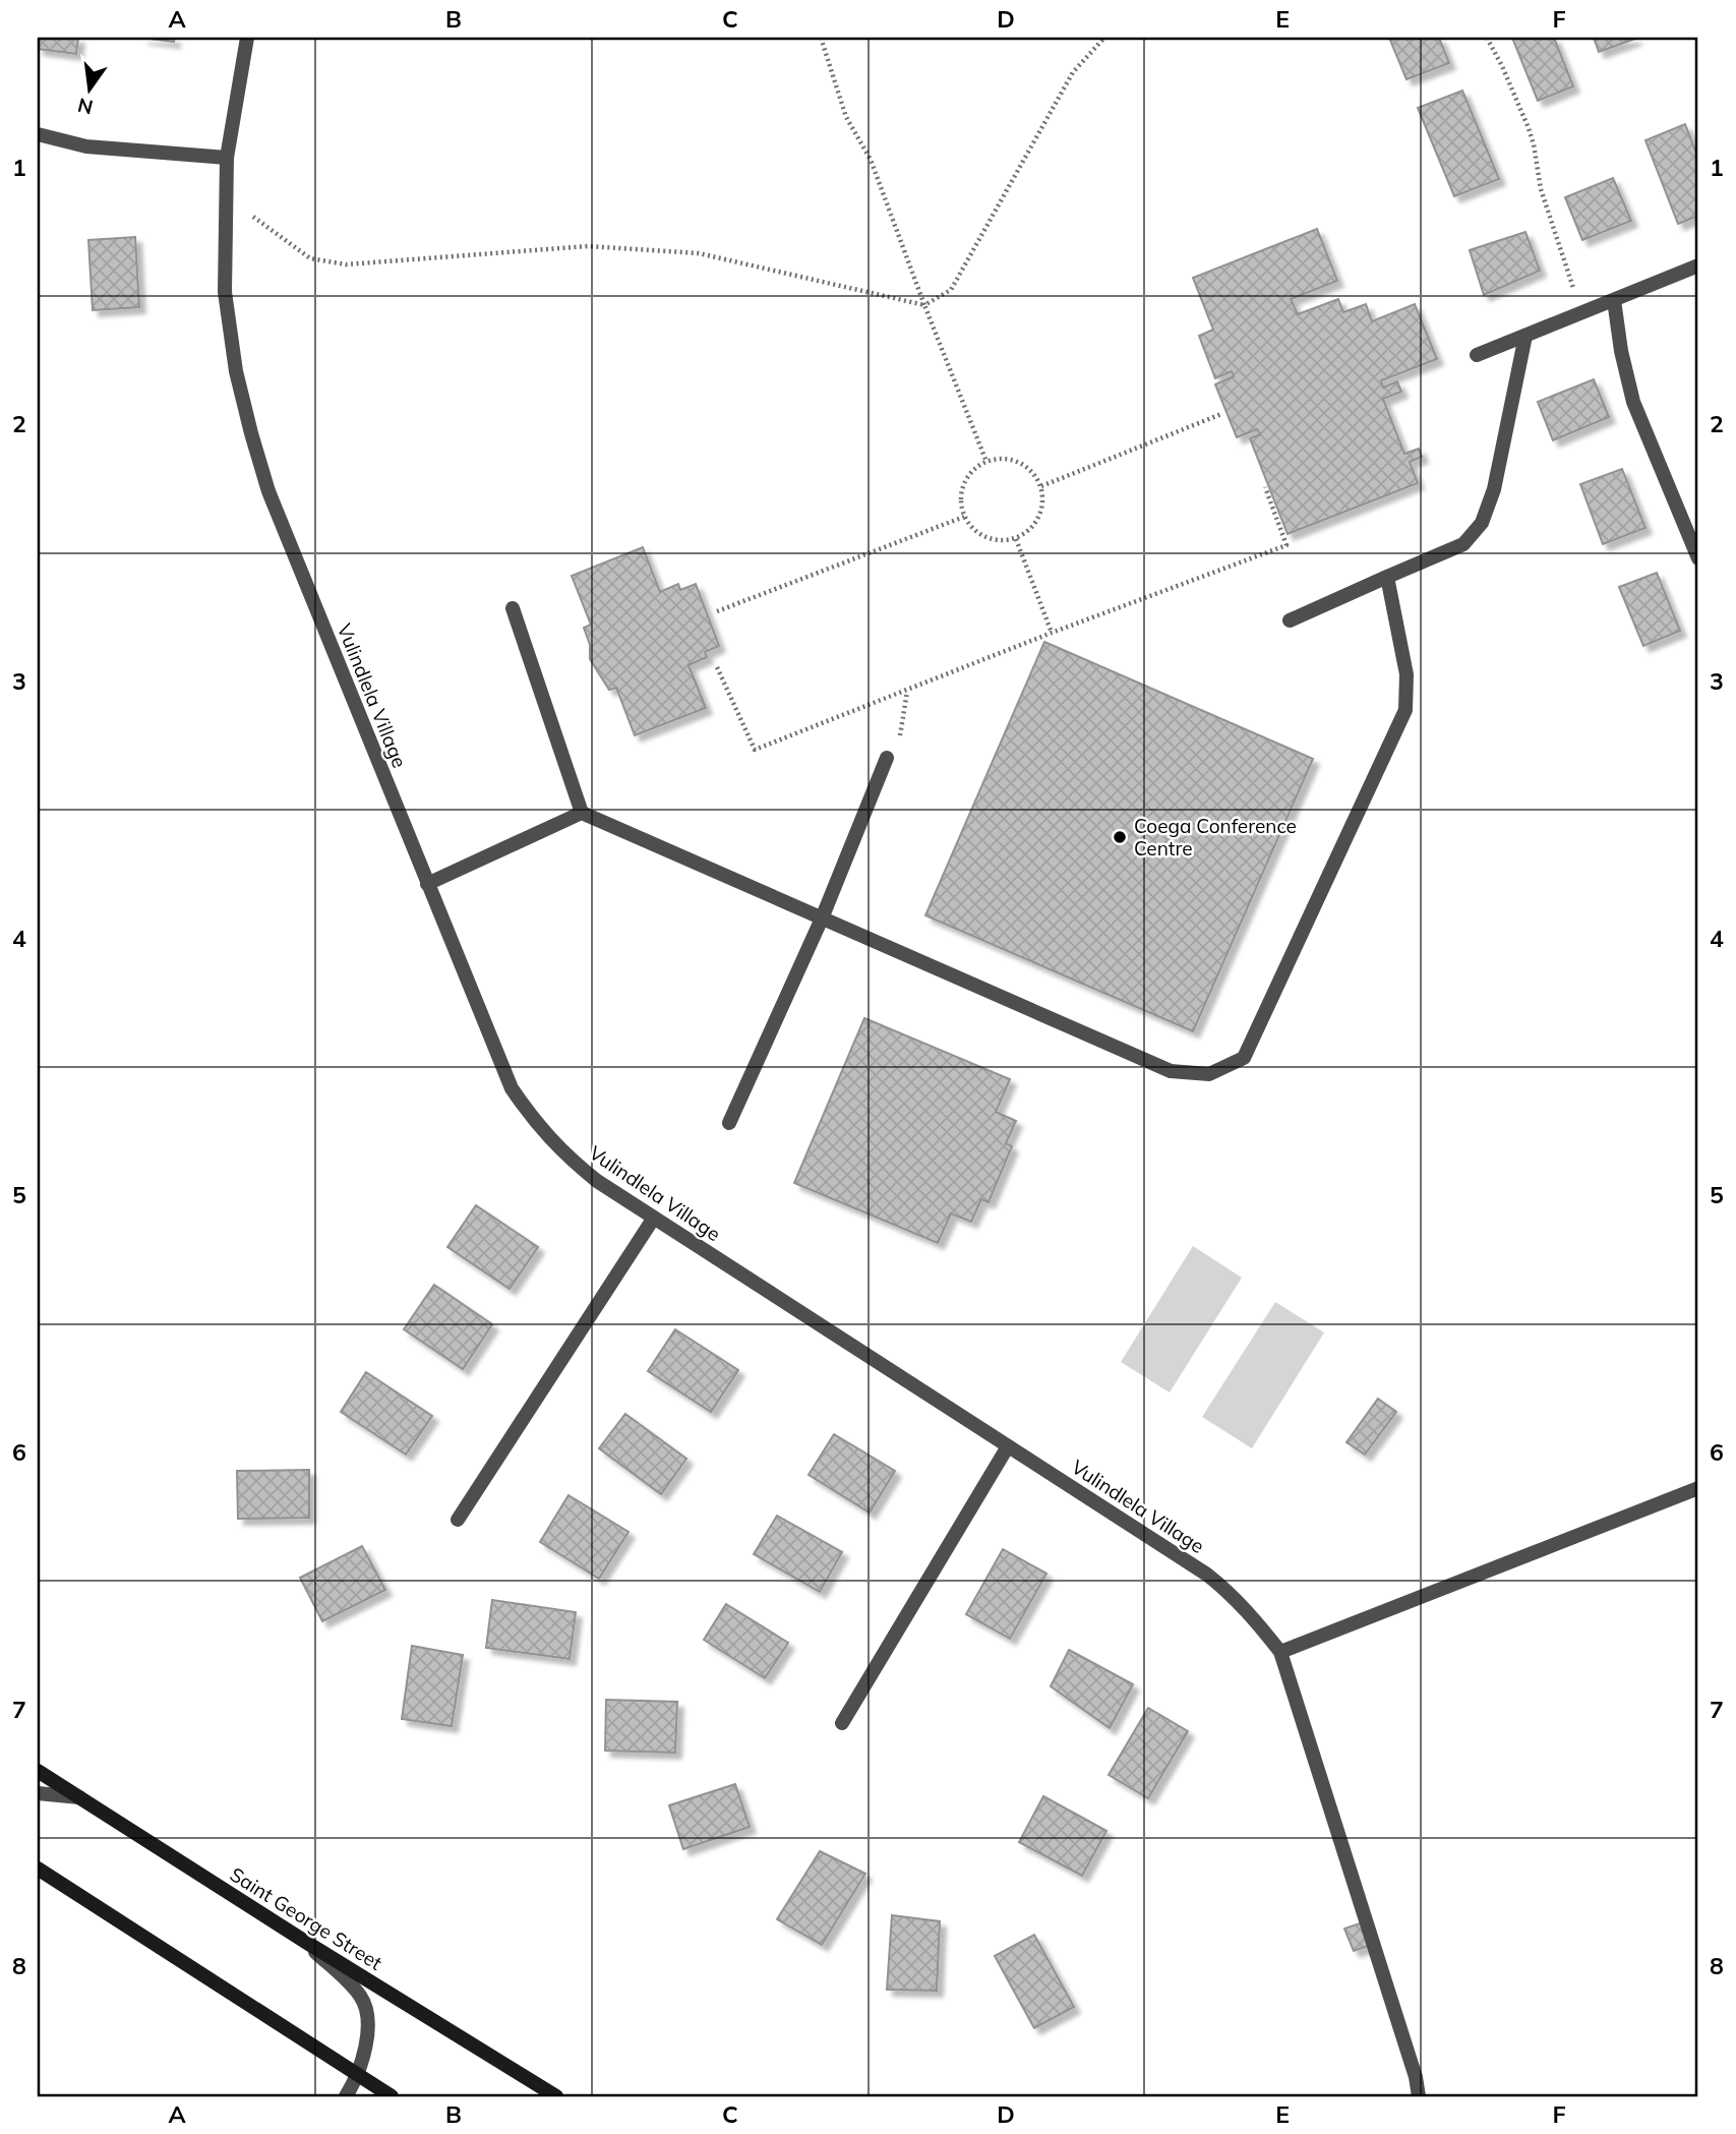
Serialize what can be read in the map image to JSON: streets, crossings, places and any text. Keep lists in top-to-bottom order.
{
  "streets": {
    "main road": ["Saint George Street"],
    "street": ["Vulindlela Village"]
  },
  "places": ["Coega Conference Centre"],
  "north": "bottom",
  "grid": {
    "columns": [
      "A",
      "B",
      "C",
      "D",
      "E",
      "F"
    ],
    "rows": [
      "1",
      "2",
      "3",
      "4",
      "5",
      "6",
      "7",
      "8"
    ]
  }
}
